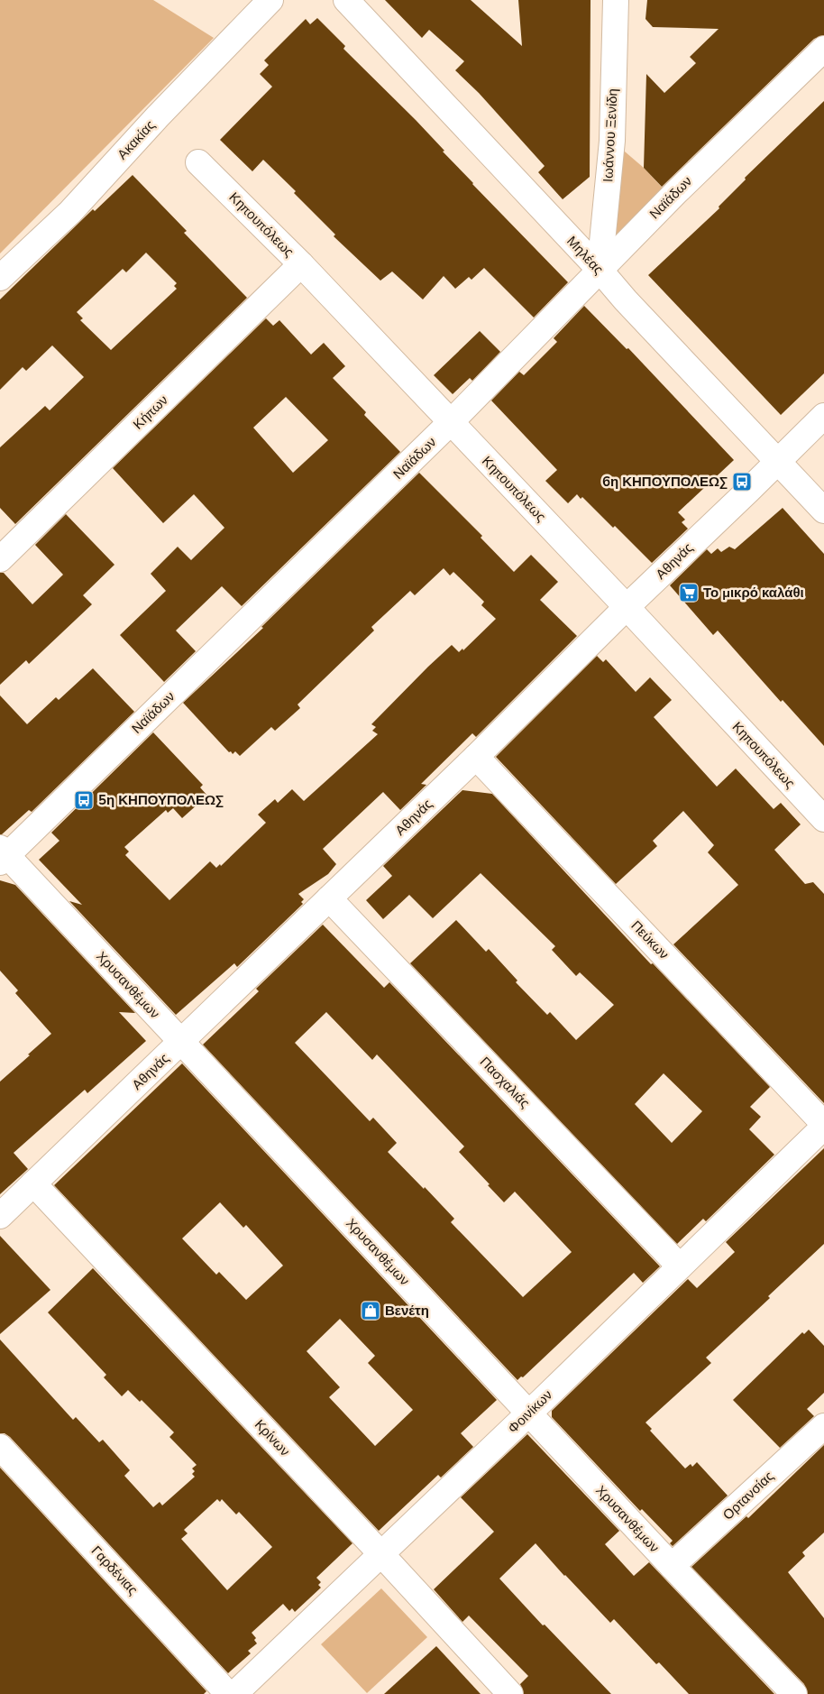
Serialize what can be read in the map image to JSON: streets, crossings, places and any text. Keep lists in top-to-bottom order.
{
  "streets": {
    "street": [
      "Ιωάννου Ξενίδη",
      "Ακακίας",
      "Ναϊάδων",
      "Κηπουπόλεως",
      "Μηλέας",
      "Κήπων",
      "Αθηνάς",
      "Πεύκων",
      "Χρυσανθέμων",
      "Πασχαλιάς",
      "Φοινίκων",
      "Κρίνων",
      "Ορτανσίας",
      "Γαρδένιας"
    ]
  },
  "crossings": [
    ["Ιωάννου Ξενίδη", "Ναϊάδων"],
    ["Ιωάννου Ξενίδη", "Μηλέας"],
    ["Ναϊάδων", "Κηπουπόλεως"],
    ["Ναϊάδων", "Μηλέας"],
    ["Ναϊάδων", "Χρυσανθέμων"],
    ["Κηπουπόλεως", "Κήπων"],
    ["Κηπουπόλεως", "Αθηνάς"],
    ["Μηλέας", "Αθηνάς"],
    ["Αθηνάς", "Πεύκων"],
    ["Αθηνάς", "Χρυσανθέμων"],
    ["Αθηνάς", "Πασχαλιάς"],
    ["Αθηνάς", "Κρίνων"],
    ["Πεύκων", "Φοινίκων"],
    ["Χρυσανθέμων", "Φοινίκων"],
    ["Χρυσανθέμων", "Ορτανσίας"],
    ["Πασχαλιάς", "Φοινίκων"],
    ["Φοινίκων", "Κρίνων"]
  ],
  "places": {
    "bus stop": ["6η ΚΗΠΟΥΠΟΛΕΩΣ", "5η ΚΗΠΟΥΠΟΛΕΩΣ"],
    "supermarket": ["Το μικρό καλάθι"],
    "shop": ["Βενέτη"]
  }
}
